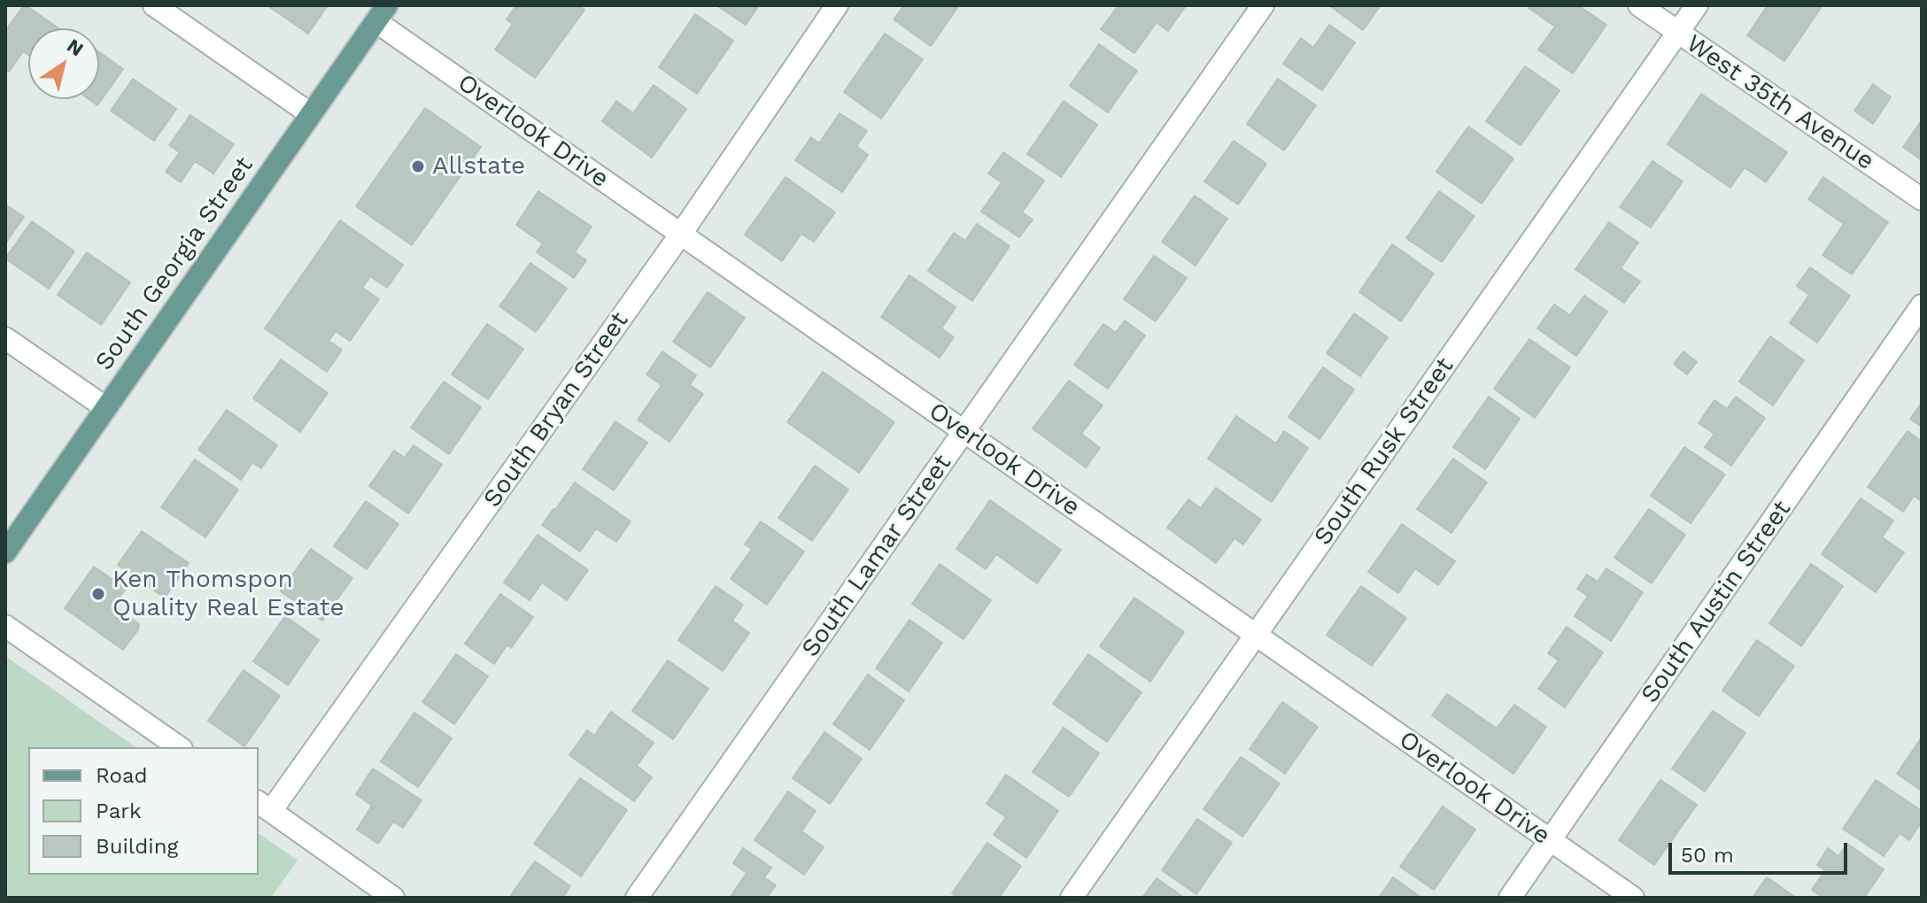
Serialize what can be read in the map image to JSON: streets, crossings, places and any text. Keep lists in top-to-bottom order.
{
  "streets": {
    "main road": ["South Georgia Street"],
    "street": [
      "West 35th Avenue",
      "Overlook Drive",
      "South Bryan Street",
      "South Rusk Street",
      "South Lamar Street",
      "South Austin Street"
    ]
  },
  "crossings": [
    ["West 35th Avenue", "South Rusk Street"],
    ["Overlook Drive", "South Georgia Street"],
    ["Overlook Drive", "South Bryan Street"],
    ["Overlook Drive", "South Rusk Street"],
    ["Overlook Drive", "South Lamar Street"],
    ["Overlook Drive", "South Austin Street"]
  ],
  "places": ["Allstate", "Ken Thomspon Quality Real Estate"],
  "legend": ["Road", "Park", "Building"],
  "scale_bar": "50 m",
  "north": "top right"
}
